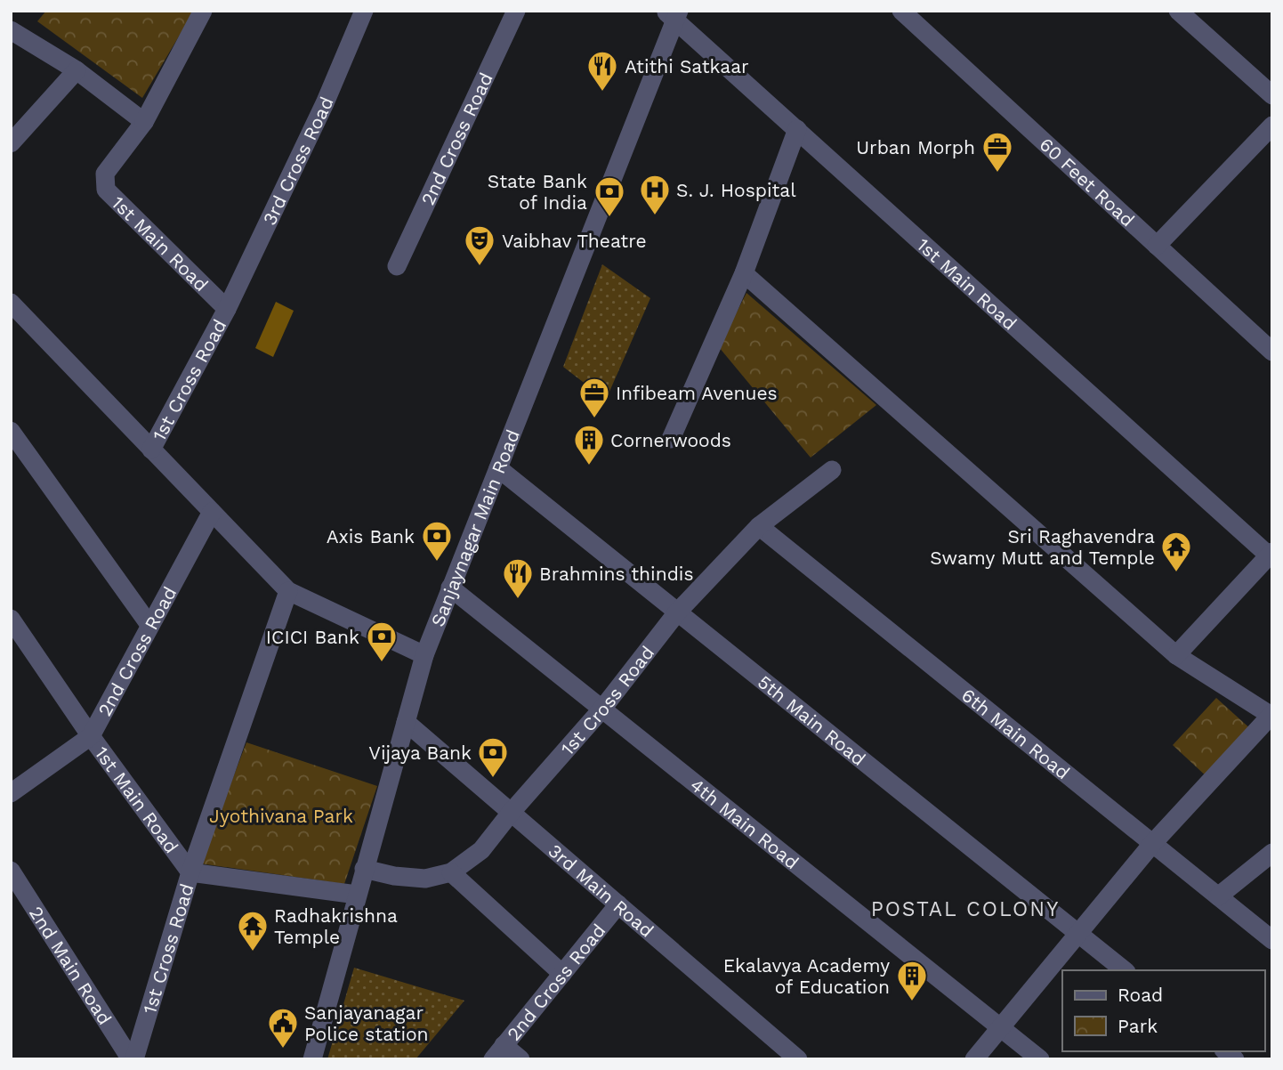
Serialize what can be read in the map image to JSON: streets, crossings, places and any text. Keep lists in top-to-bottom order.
{
  "streets": {
    "street": [
      "2nd Cross Road",
      "3rd Cross Road",
      "60 Feet Road",
      "1st Main Road",
      "1st Cross Road",
      "Sanjaynagar Main Road",
      "5th Main Road",
      "6th Main Road",
      "4th Main Road",
      "3rd Main Road",
      "2nd Main Road"
    ]
  },
  "crossings": [
    ["2nd Cross Road", "1st Main Road"],
    ["2nd Cross Road", "3rd Main Road"],
    ["3rd Cross Road", "1st Main Road"],
    ["3rd Cross Road", "1st Cross Road"],
    ["1st Main Road", "1st Cross Road"],
    ["1st Main Road", "Sanjaynagar Main Road"],
    ["1st Cross Road", "Sanjaynagar Main Road"],
    ["1st Cross Road", "5th Main Road"],
    ["1st Cross Road", "6th Main Road"],
    ["1st Cross Road", "4th Main Road"],
    ["1st Cross Road", "3rd Main Road"],
    ["1st Cross Road", "2nd Main Road"],
    ["Sanjaynagar Main Road", "5th Main Road"],
    ["Sanjaynagar Main Road", "4th Main Road"],
    ["Sanjaynagar Main Road", "3rd Main Road"]
  ],
  "districts": ["POSTAL COLONY"],
  "parks": ["Jyothivana Park"],
  "places": {
    "restaurant": ["Atithi Satkaar", "Brahmins thindis"],
    "office": ["Urban Morph", "Infibeam Avenues"],
    "hospital": ["S. J. Hospital"],
    "bank": [
      "State Bank of India",
      "Axis Bank",
      "ICICI Bank",
      "Vijaya Bank"
    ],
    "theatre": ["Vaibhav Theatre"],
    "building": ["Cornerwoods", "Ekalavya Academy of Education"],
    "temple": ["Sri Raghavendra Swamy Mutt and Temple", "Radhakrishna Temple"],
    "public building": ["Sanjayanagar Police station"]
  },
  "legend": ["Road", "Park"]
}
